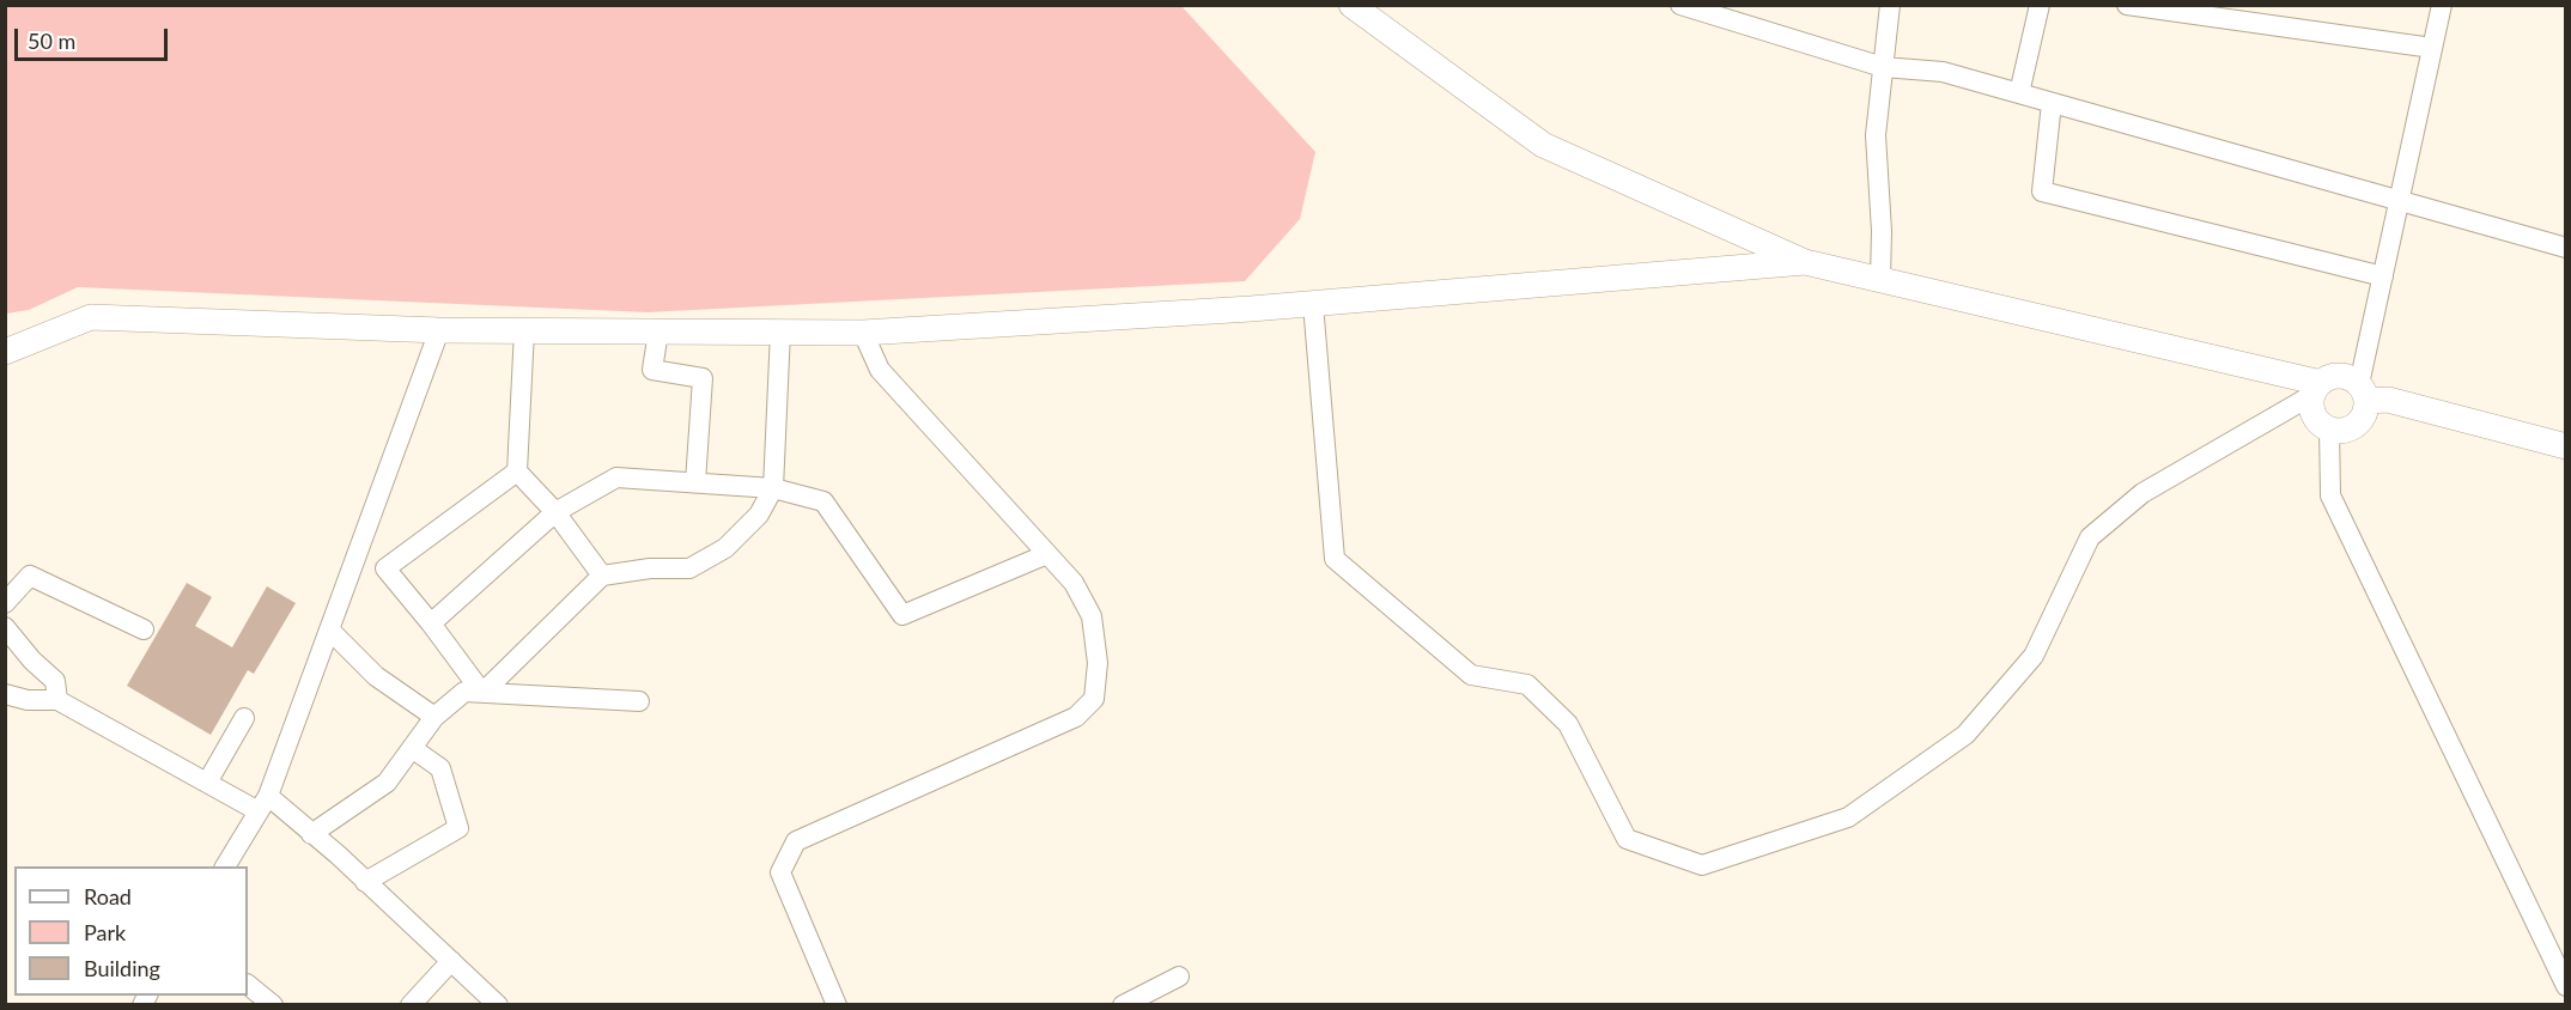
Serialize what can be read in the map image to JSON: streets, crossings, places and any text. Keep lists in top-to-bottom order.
{
  "legend": ["Road", "Park", "Building"],
  "scale_bar": "50 m"
}
